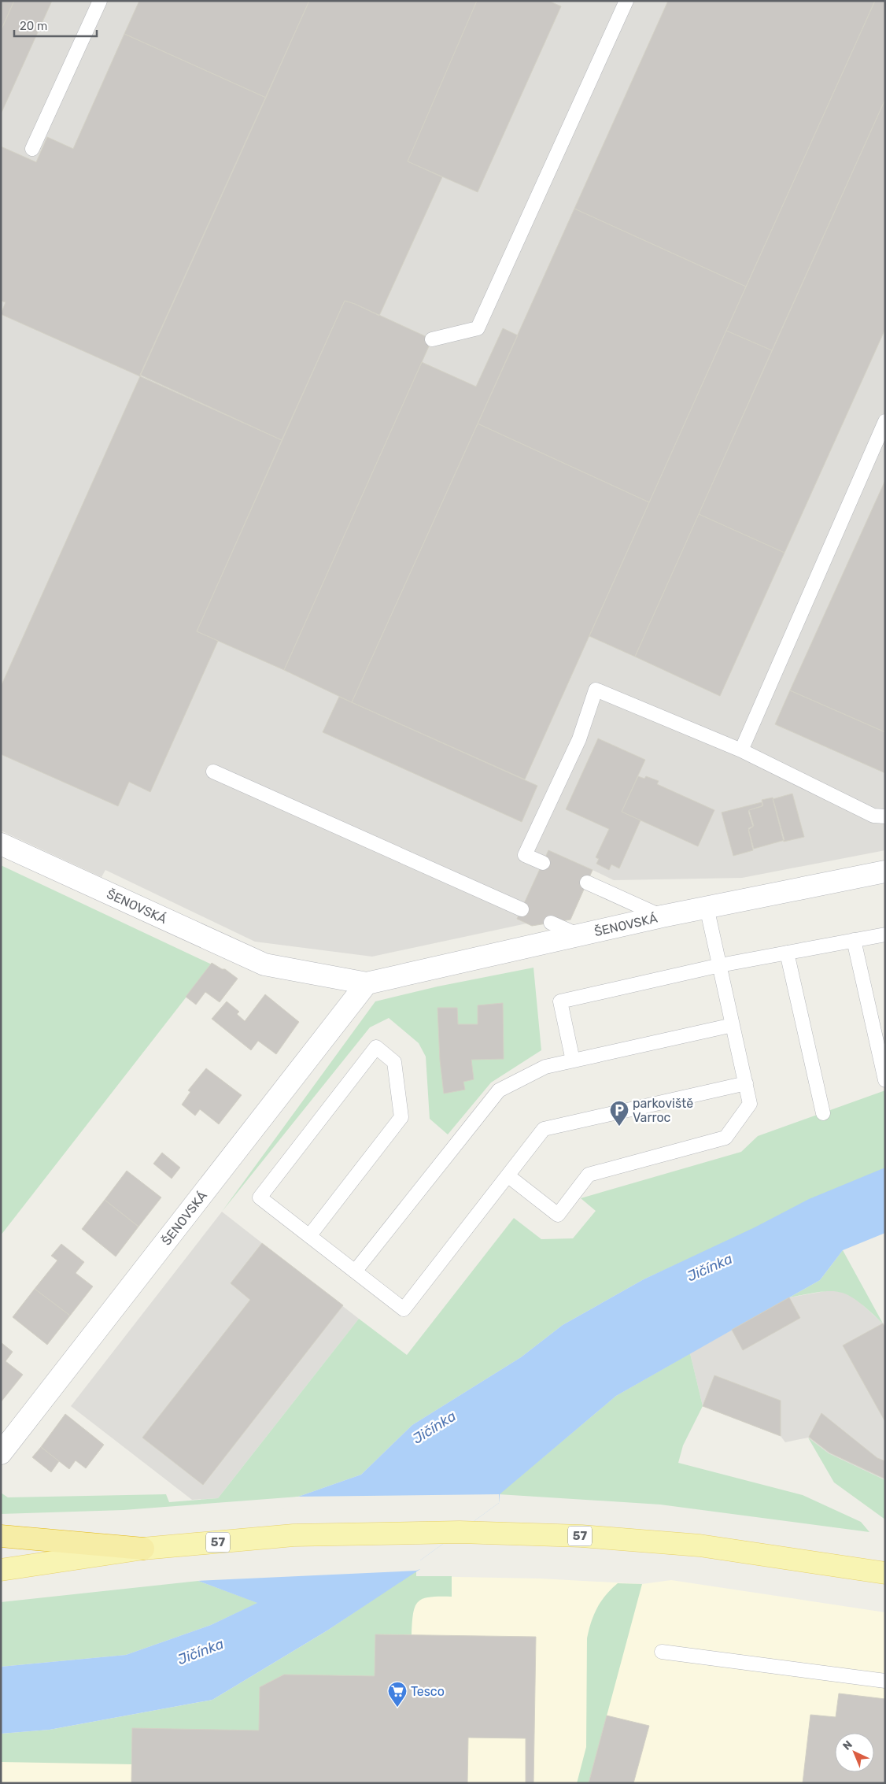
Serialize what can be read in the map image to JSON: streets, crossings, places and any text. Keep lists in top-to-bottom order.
{
  "streets": {
    "main road": ["57"],
    "street": ["ŠENOVSKÁ"]
  },
  "water": ["Jičínka"],
  "places": {
    "parking": ["parkoviště Varroc"],
    "supermarket": ["Tesco"]
  },
  "scale_bar": "20 m",
  "north": "top left"
}
